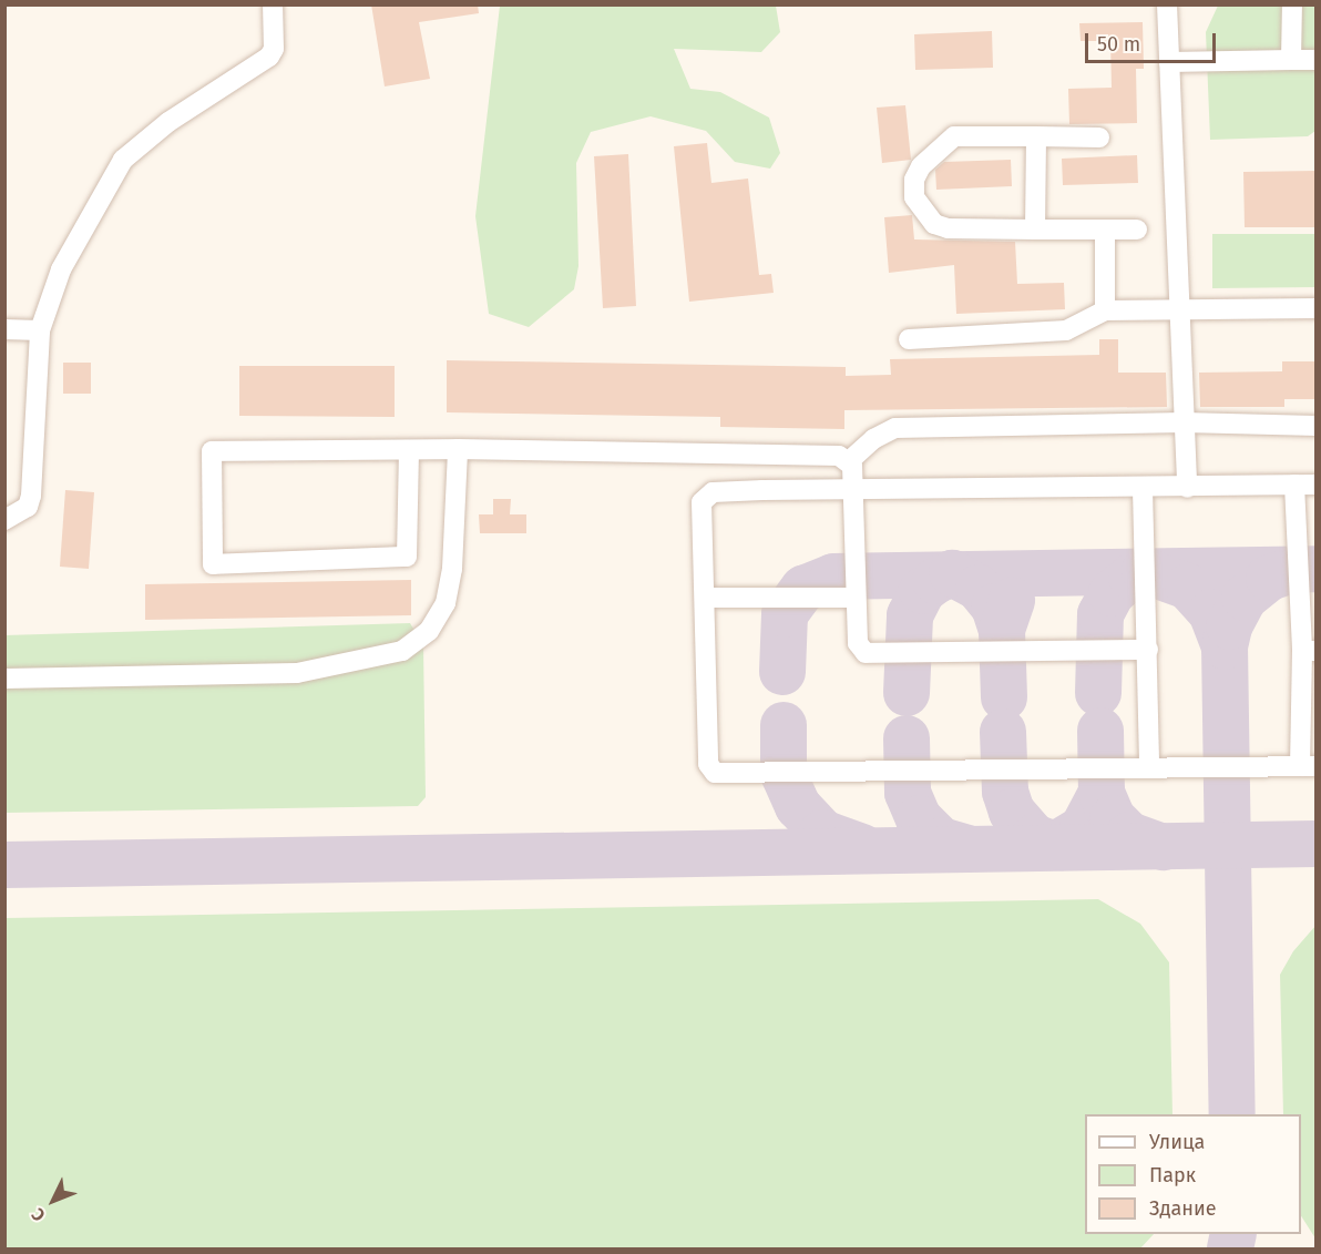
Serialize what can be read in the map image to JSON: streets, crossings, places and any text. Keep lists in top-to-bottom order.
{
  "legend": ["Улица", "Парк", "Здание"],
  "scale_bar": "50 m",
  "north": "bottom left"
}
